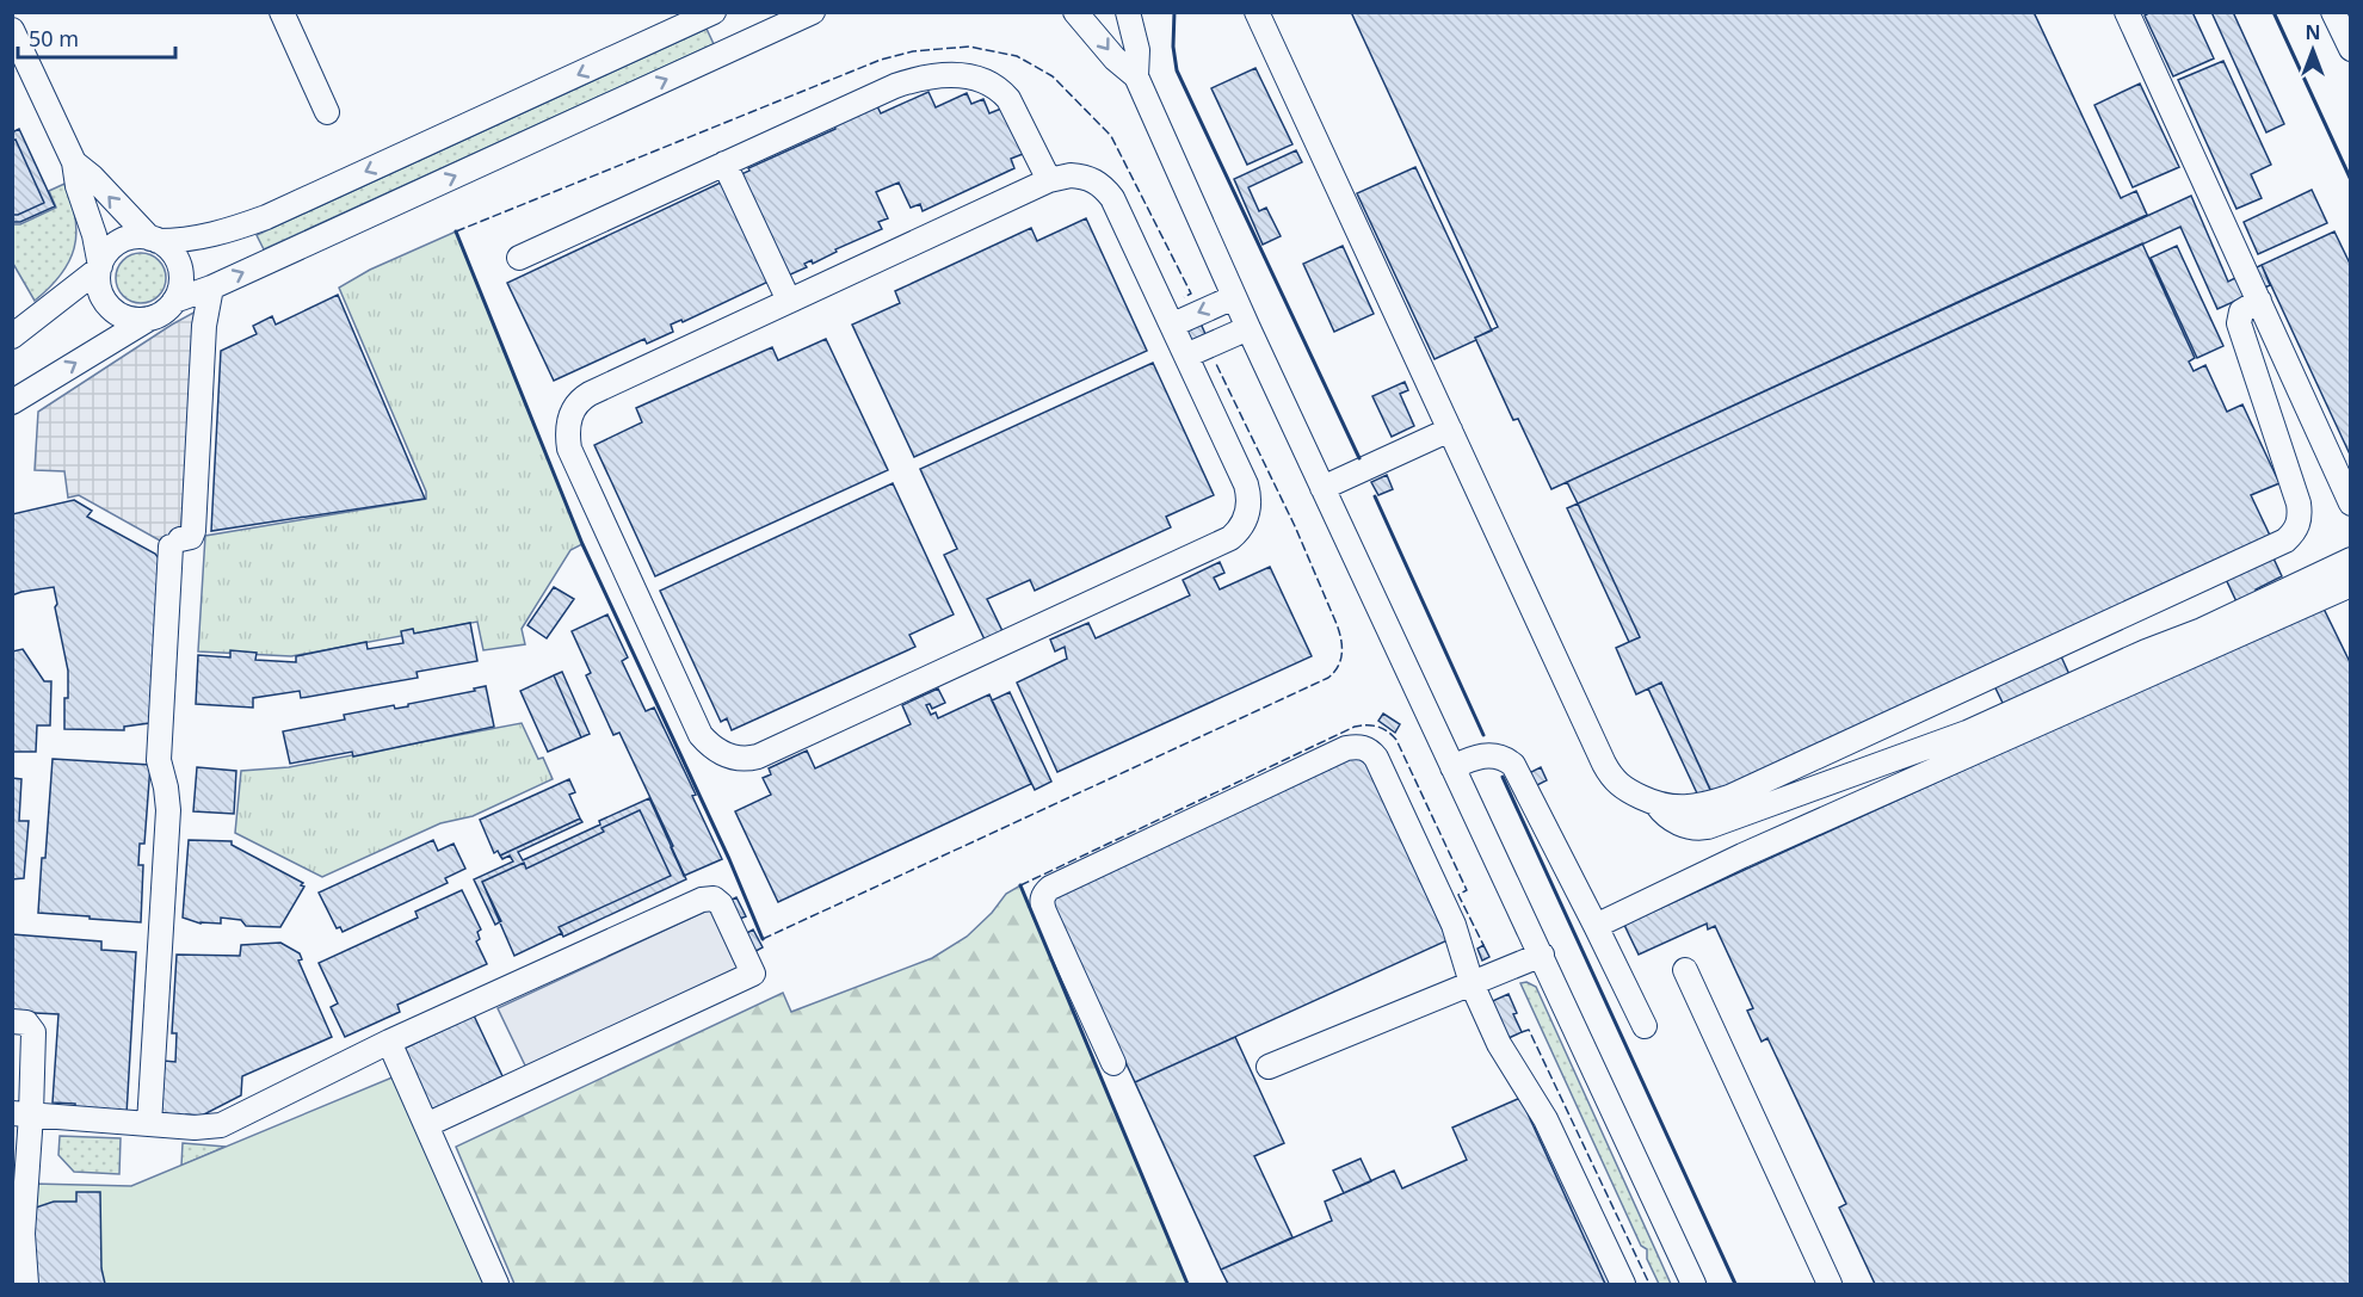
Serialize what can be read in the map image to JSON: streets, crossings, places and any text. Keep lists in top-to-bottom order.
{
  "scale_bar": "50 m",
  "north": "top"
}
